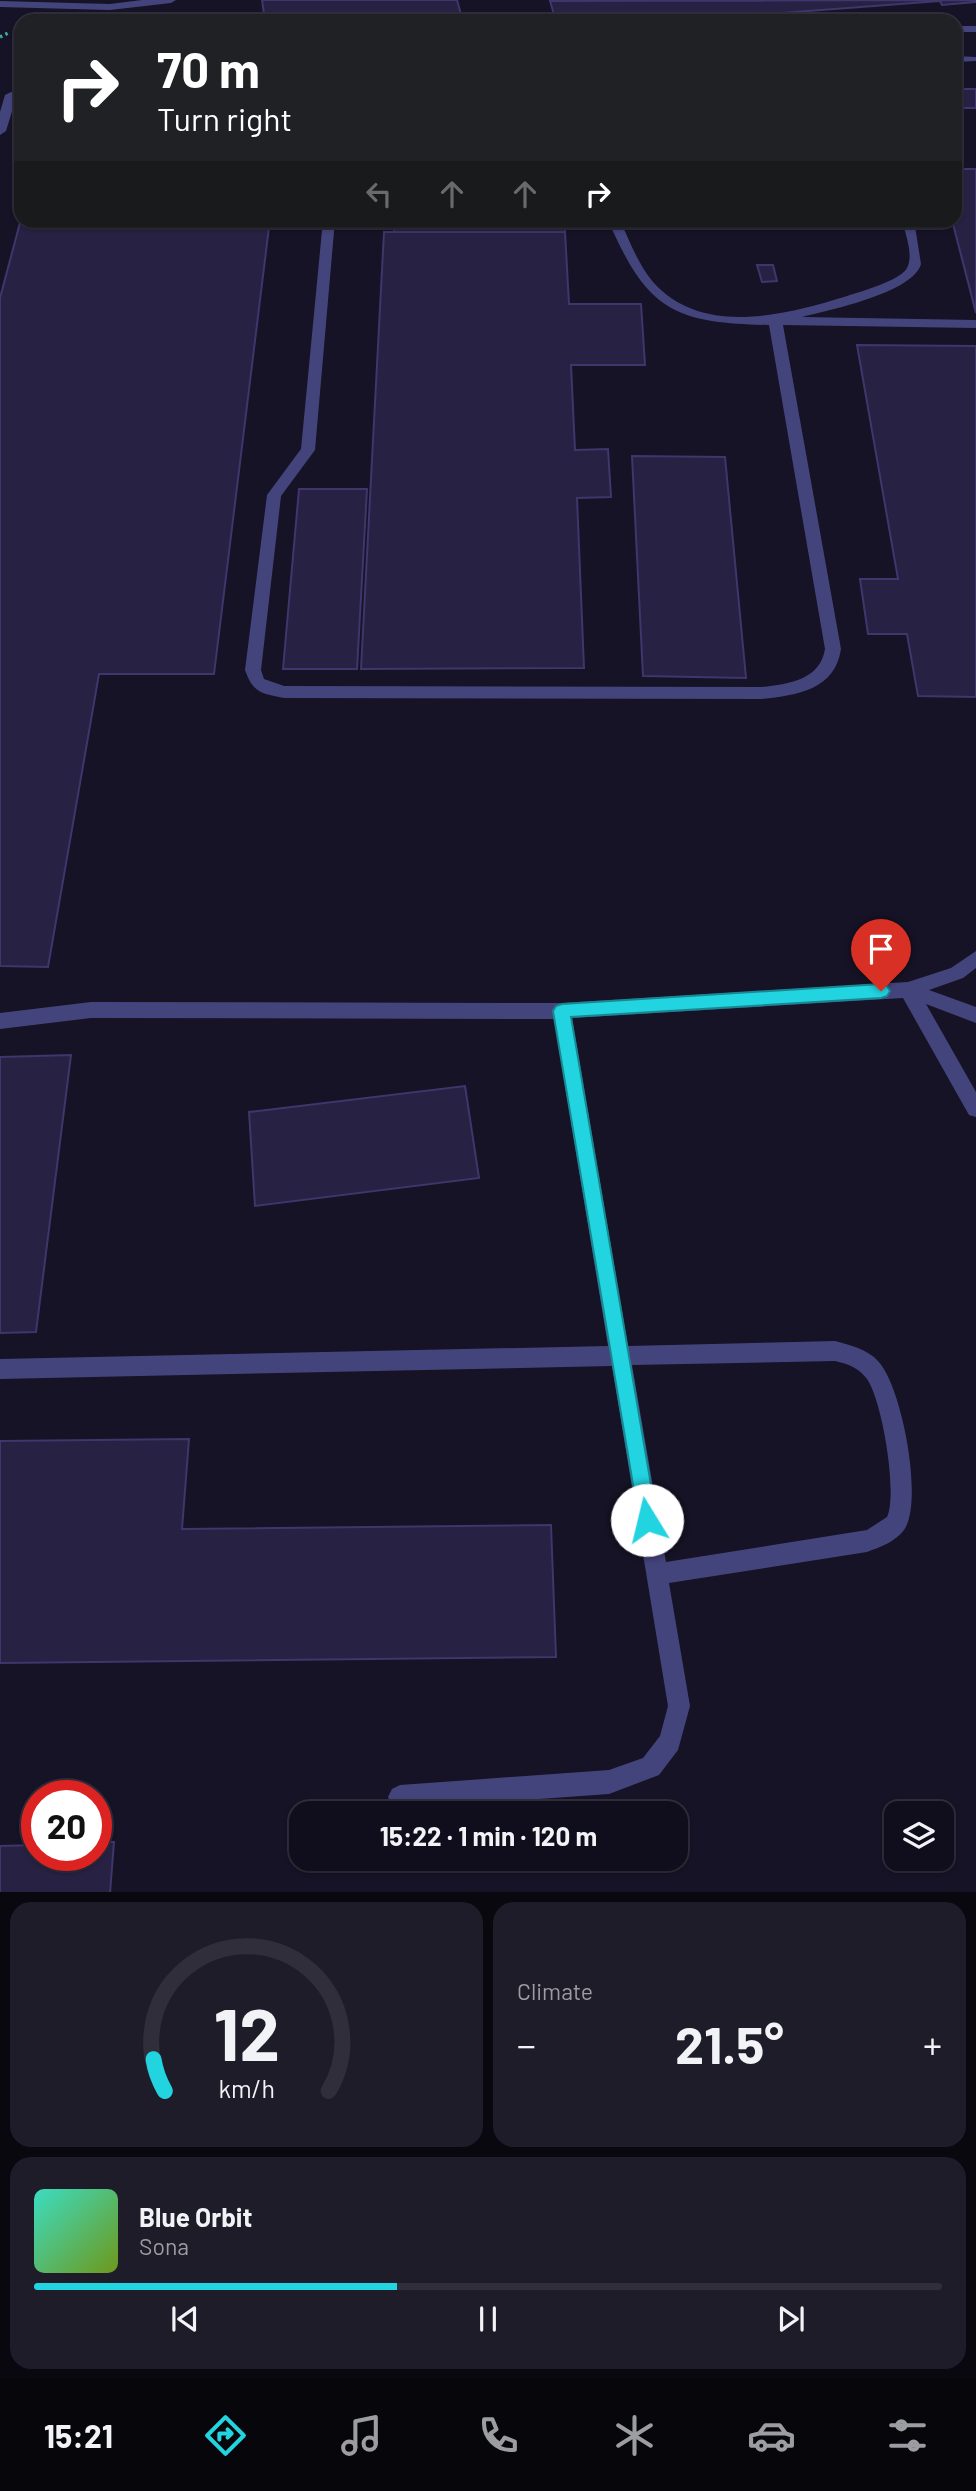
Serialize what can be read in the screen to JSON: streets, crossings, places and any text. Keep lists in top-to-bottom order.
{
  "page": {
    "turn": ["70 m", "Turn right"],
    "limit": "20",
    "trip": "15:22 · 1 min · 120 m",
    "tile": "Climate",
    "heat": ["−", "21.5°", "+"],
    "song": ["Blue Orbit", "Sona"],
    "tabs": "15:21",
    "gauge": ["12", "km/h"]
  }
}
